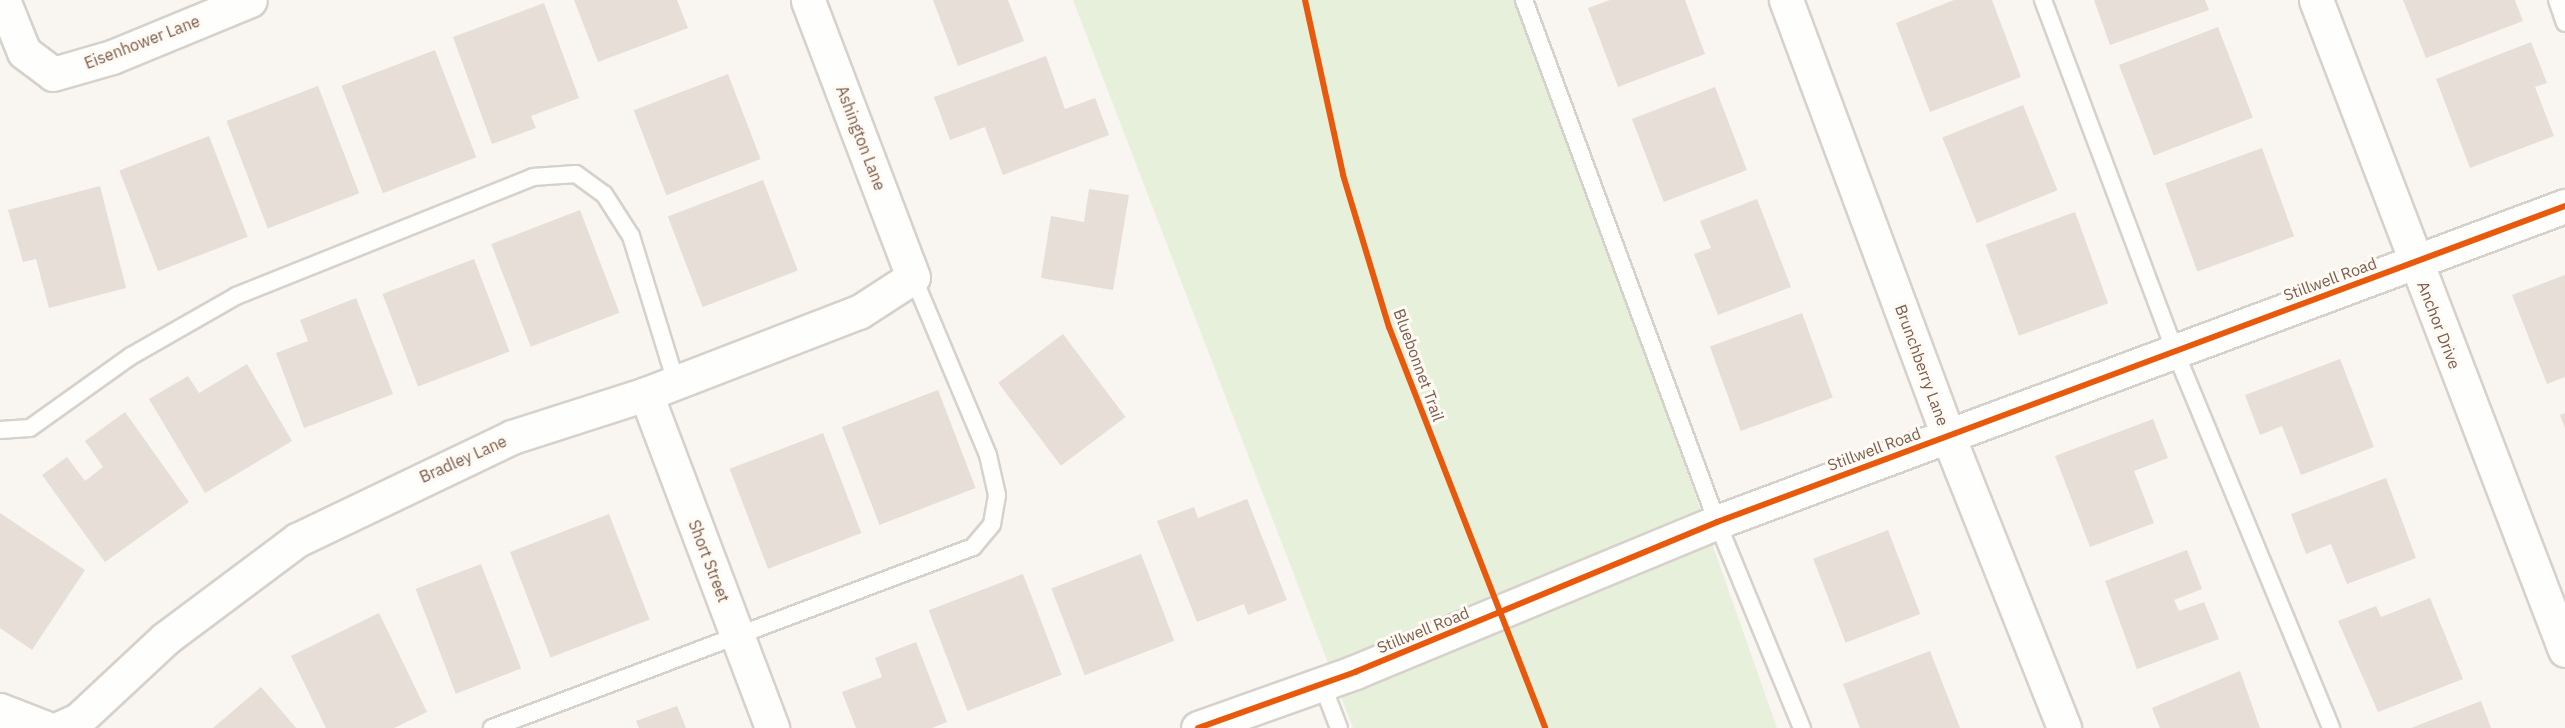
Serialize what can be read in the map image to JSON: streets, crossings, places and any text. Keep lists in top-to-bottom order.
{
  "streets": {
    "street": [
      "Eisenhower Lane",
      "Ashington Lane",
      "Stillwell Road",
      "Anchor Drive",
      "Brunchberry Lane",
      "Bradley Lane",
      "Short Street"
    ],
    "cycle path": ["Bluebonnet Trail"]
  },
  "crossings": [
    ["Ashington Lane", "Bradley Lane"],
    ["Stillwell Road", "Anchor Drive"],
    ["Stillwell Road", "Brunchberry Lane"],
    ["Bradley Lane", "Short Street"]
  ]
}
